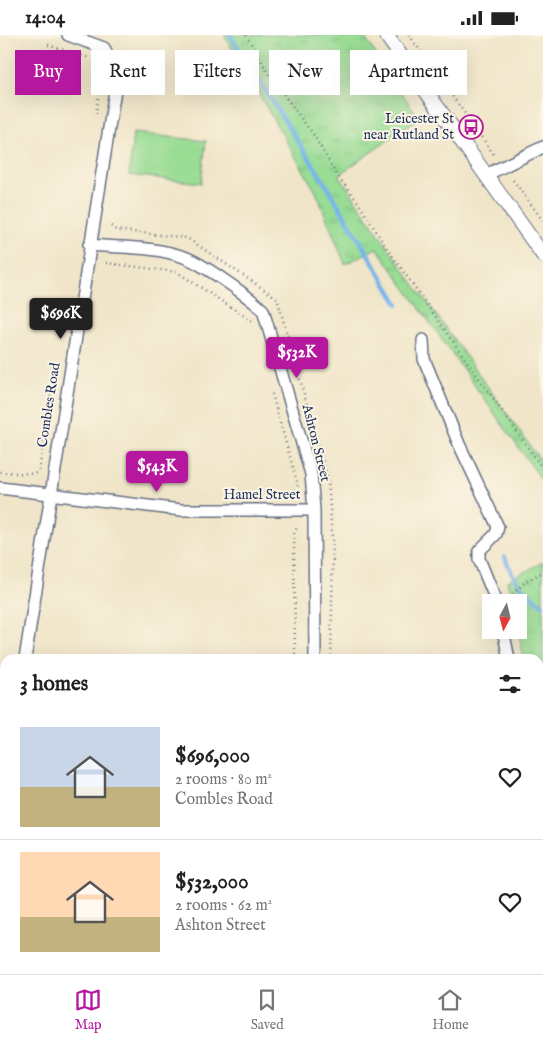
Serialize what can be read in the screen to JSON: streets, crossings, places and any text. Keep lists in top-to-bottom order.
{
  "streets": {
    "street": ["Combles Road", "Ashton Street", "Hamel Street"]
  },
  "crossings": [
    ["Combles Road", "Ashton Street"],
    ["Combles Road", "Hamel Street"],
    ["Ashton Street", "Hamel Street"]
  ],
  "places": {
    "bus stop": ["Leicester St near Rutland St"]
  },
  "north": "bottom",
  "page": {
    "status": "14:04",
    "chip": [
      "Buy",
      "Rent",
      "Filters",
      "New",
      "Apartment"
    ],
    "price": ["$696K", "$532K", "$543K"],
    "heading": "3 homes",
    "list": [
      {
        "name": "$696,000",
        "note": "2 rooms · 80 m² · Combles Road"
      },
      {
        "name": "$532,000",
        "note": "2 rooms · 62 m² · Ashton Street"
      }
    ],
    "tabs": ["Map", "Saved", "Home"]
  }
}
